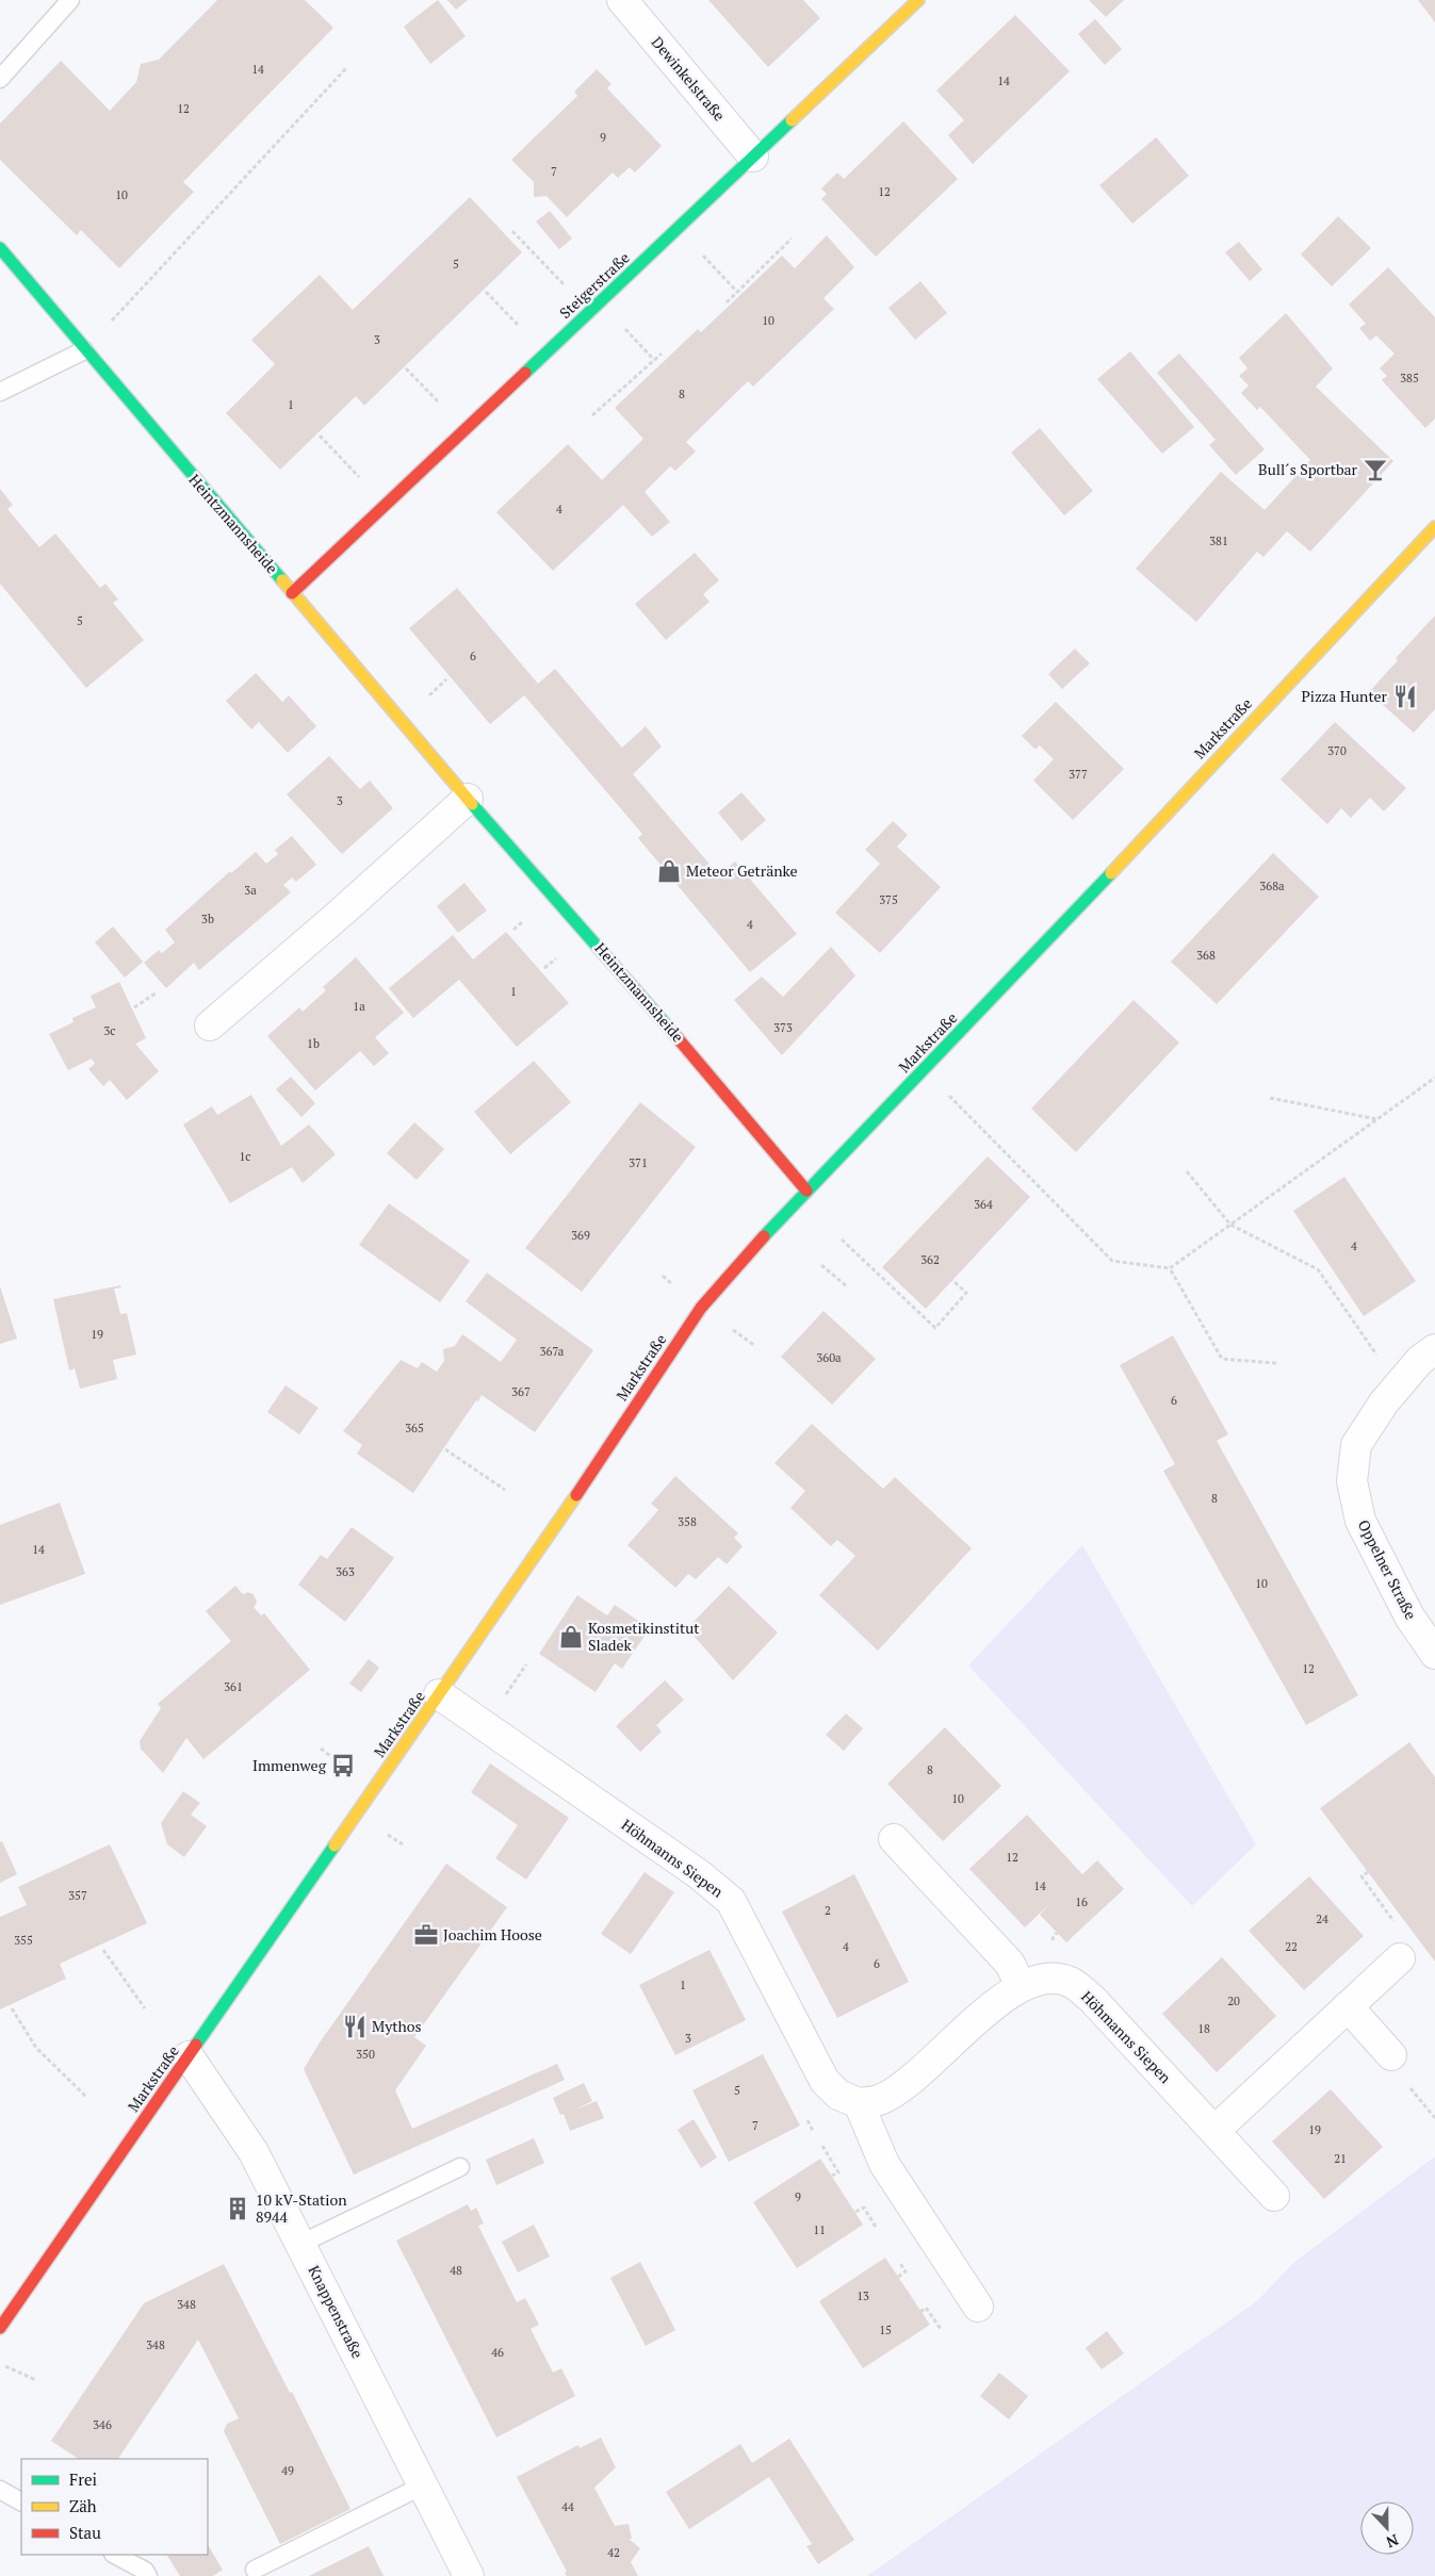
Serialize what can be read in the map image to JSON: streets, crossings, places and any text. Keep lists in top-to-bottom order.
{
  "streets": {
    "main road": ["Steigerstraße", "Heintzmannsheide", "Markstraße"],
    "street": [
      "Dewinkelstraße",
      "Oppelner Straße",
      "Höhmanns Siepen",
      "Knappenstraße"
    ]
  },
  "crossings": [
    ["Dewinkelstraße", "Steigerstraße"],
    ["Steigerstraße", "Heintzmannsheide"],
    ["Heintzmannsheide", "Markstraße"],
    ["Markstraße", "Höhmanns Siepen"],
    ["Markstraße", "Knappenstraße"]
  ],
  "places": {
    "bar": ["Bull´s Sportbar"],
    "restaurant": ["Pizza Hunter", "Mythos"],
    "shop": ["Meteor Getränke", "Kosmetikinstitut Sladek"],
    "bus stop": ["Immenweg"],
    "office": ["Joachim Hoose"],
    "building": ["10 kV-Station 8944"]
  },
  "house_numbers": [
    "14",
    "14",
    "12",
    "9",
    "7",
    "12",
    "10",
    "5",
    "10",
    "3",
    "385",
    "8",
    "1",
    "4",
    "381",
    "5",
    "6",
    "370",
    "377",
    "3",
    "368a",
    "3a",
    "375",
    "3b",
    "4",
    "368",
    "1",
    "1a",
    "373",
    "3c",
    "1b",
    "1c",
    "371",
    "364",
    "369",
    "4",
    "362",
    "19",
    "367a",
    "360a",
    "367",
    "6",
    "365",
    "8",
    "358",
    "14",
    "363",
    "10",
    "12",
    "361",
    "8",
    "10",
    "12",
    "14",
    "357",
    "16",
    "2",
    "24",
    "355",
    "4",
    "22",
    "6",
    "1",
    "20",
    "18",
    "3",
    "350",
    "5",
    "7",
    "19",
    "21",
    "9",
    "11",
    "48",
    "13",
    "348",
    "15",
    "348",
    "46",
    "346",
    "49",
    "44",
    "42"
  ],
  "legend": ["Frei", "Zäh", "Stau"],
  "north": "bottom"
}
